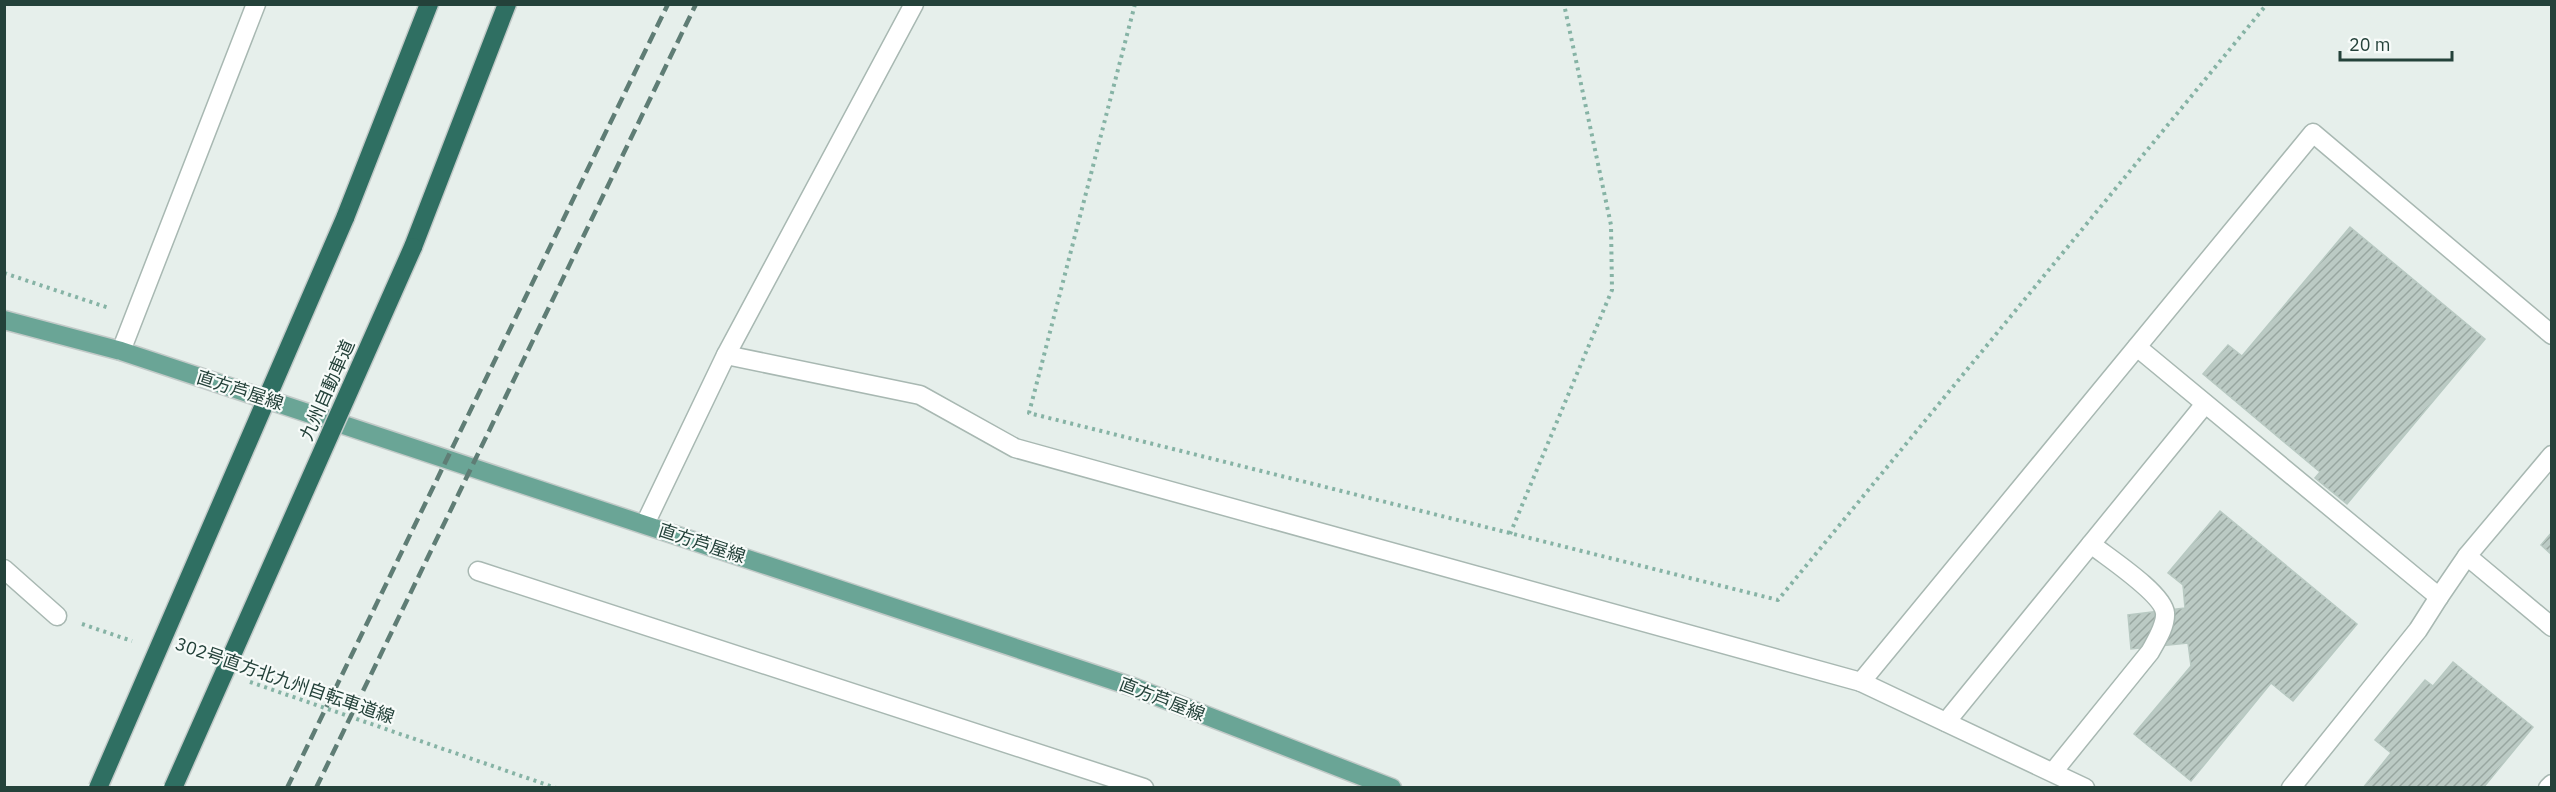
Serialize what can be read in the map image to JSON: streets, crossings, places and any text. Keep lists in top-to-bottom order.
{
  "streets": {
    "highway": ["九州自動車道"],
    "main road": ["直方芦屋線"],
    "path": ["302号直方北九州自転車道線"]
  },
  "scale_bar": "20 m"
}
